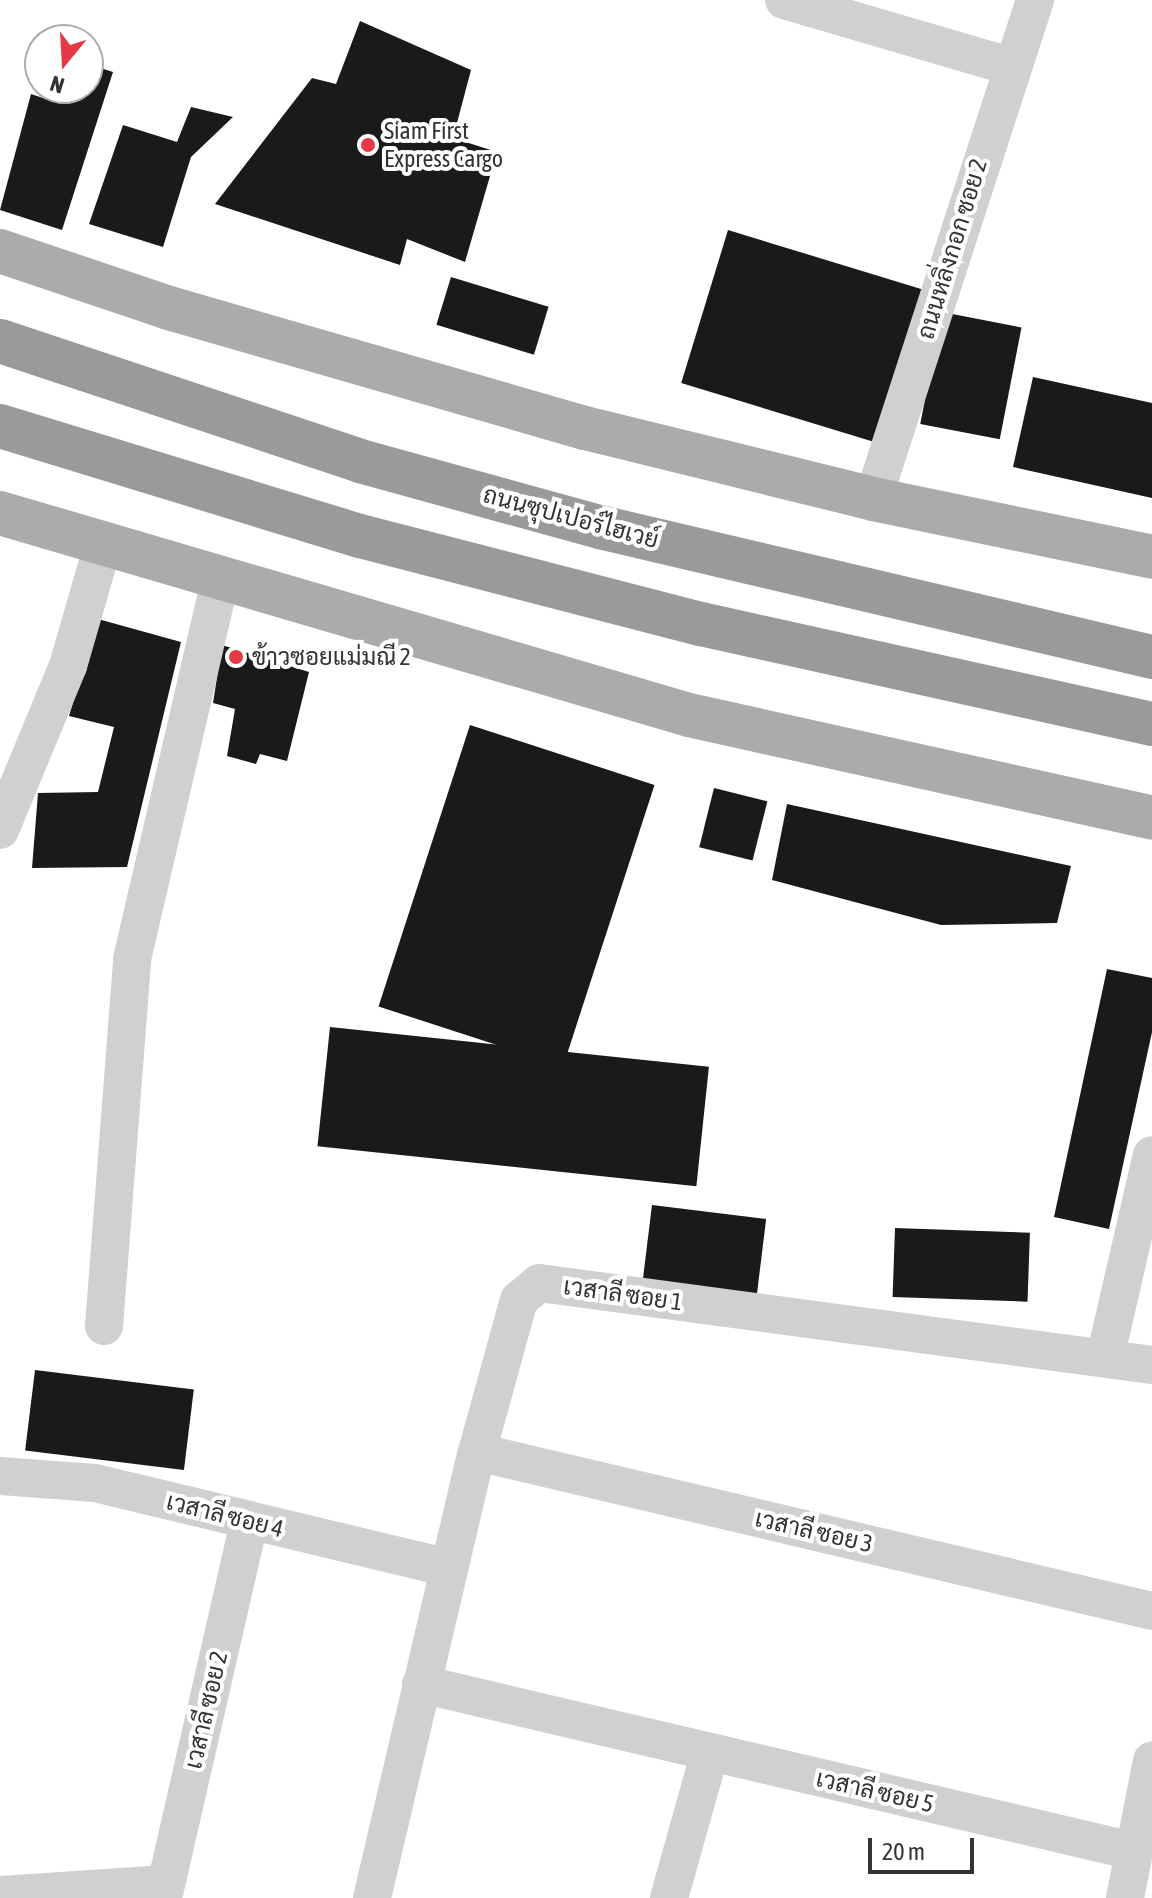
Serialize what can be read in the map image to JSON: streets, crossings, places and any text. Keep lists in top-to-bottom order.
{
  "streets": {
    "highway": ["ถนนซุปเปอร์ไฮเวย์"],
    "street": [
      "ถนนหลิ่งกอก ซอย 2",
      "เวสาลี ซอย 1",
      "เวสาลี ซอย 4",
      "เวสาลี ซอย 3",
      "เวสาลี ซอย 2",
      "เวสาลี ซอย 5"
    ]
  },
  "crossings": [
    ["เวสาลี ซอย 1", "เวสาลี ซอย 4"],
    ["เวสาลี ซอย 1", "เวสาลี ซอย 3"],
    ["เวสาลี ซอย 1", "เวสาลี ซอย 5"],
    ["เวสาลี ซอย 4", "เวสาลี ซอย 2"]
  ],
  "places": ["Siam First Express Cargo", "ข้าวซอยแม่มณี 2"],
  "scale_bar": "20 m",
  "north": "bottom"
}
